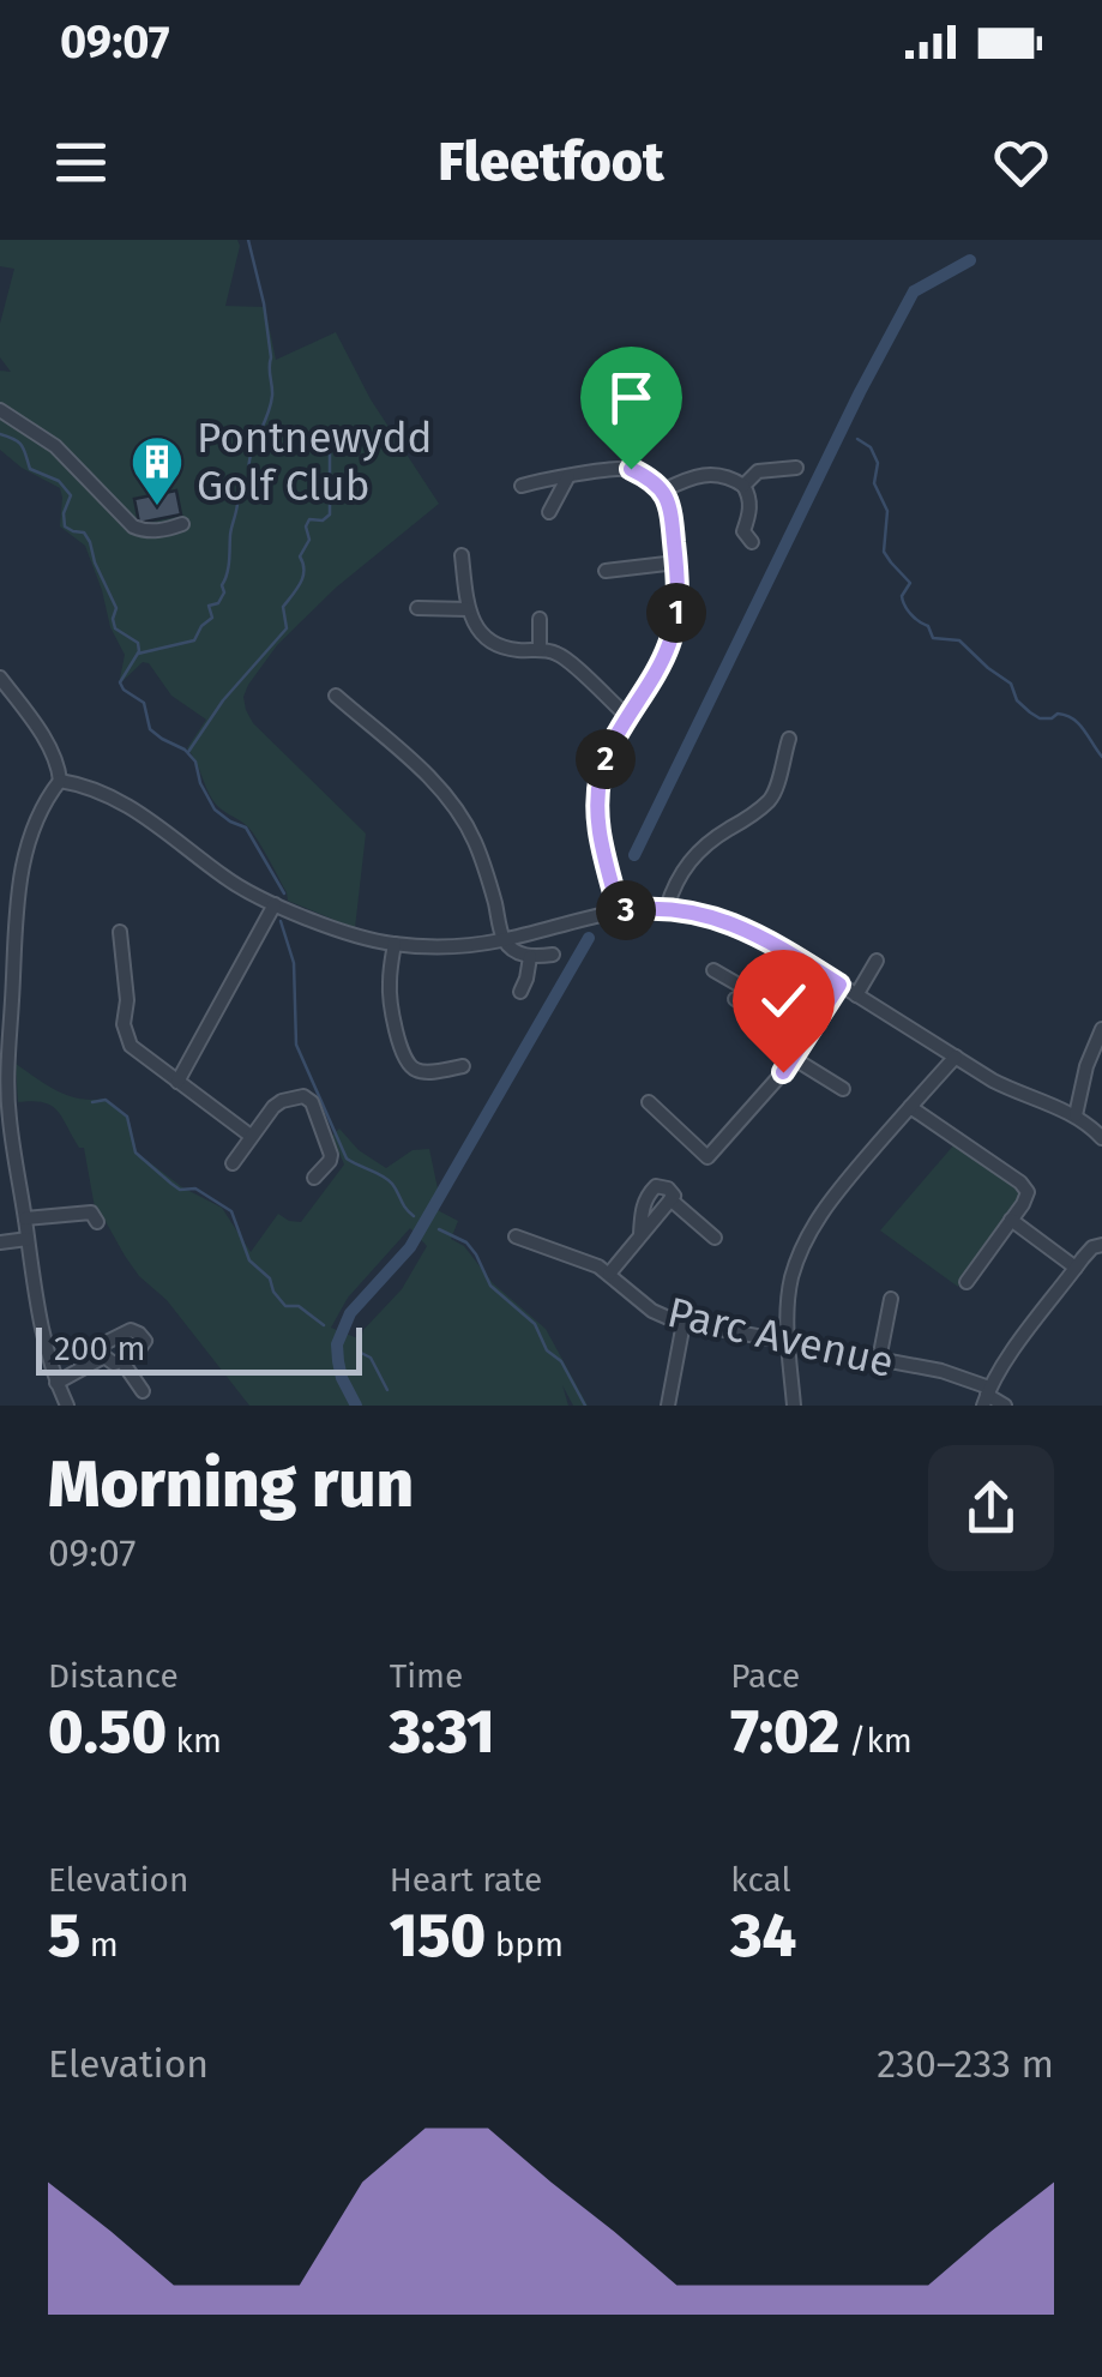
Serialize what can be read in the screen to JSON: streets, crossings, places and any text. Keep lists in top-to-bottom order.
{
  "streets": {
    "street": ["Parc Avenue"]
  },
  "places": {
    "building": ["Pontnewydd Golf Club"]
  },
  "scale_bar": "200 m",
  "page": {
    "status": "09:07",
    "header": "Fleetfoot",
    "pins": ["1", "2", "3"],
    "scale": "200 m",
    "heading": ["Morning run", "09:07"],
    "stats": [
      ["Distance", "0.50 km"],
      ["Time", "3:31"],
      ["Pace", "7:02 /km"],
      ["Elevation", "5 m"],
      ["Heart rate", "150 bpm"],
      ["kcal", "34"]
    ],
    "chart": ["Elevation", "230–233 m"]
  }
}
